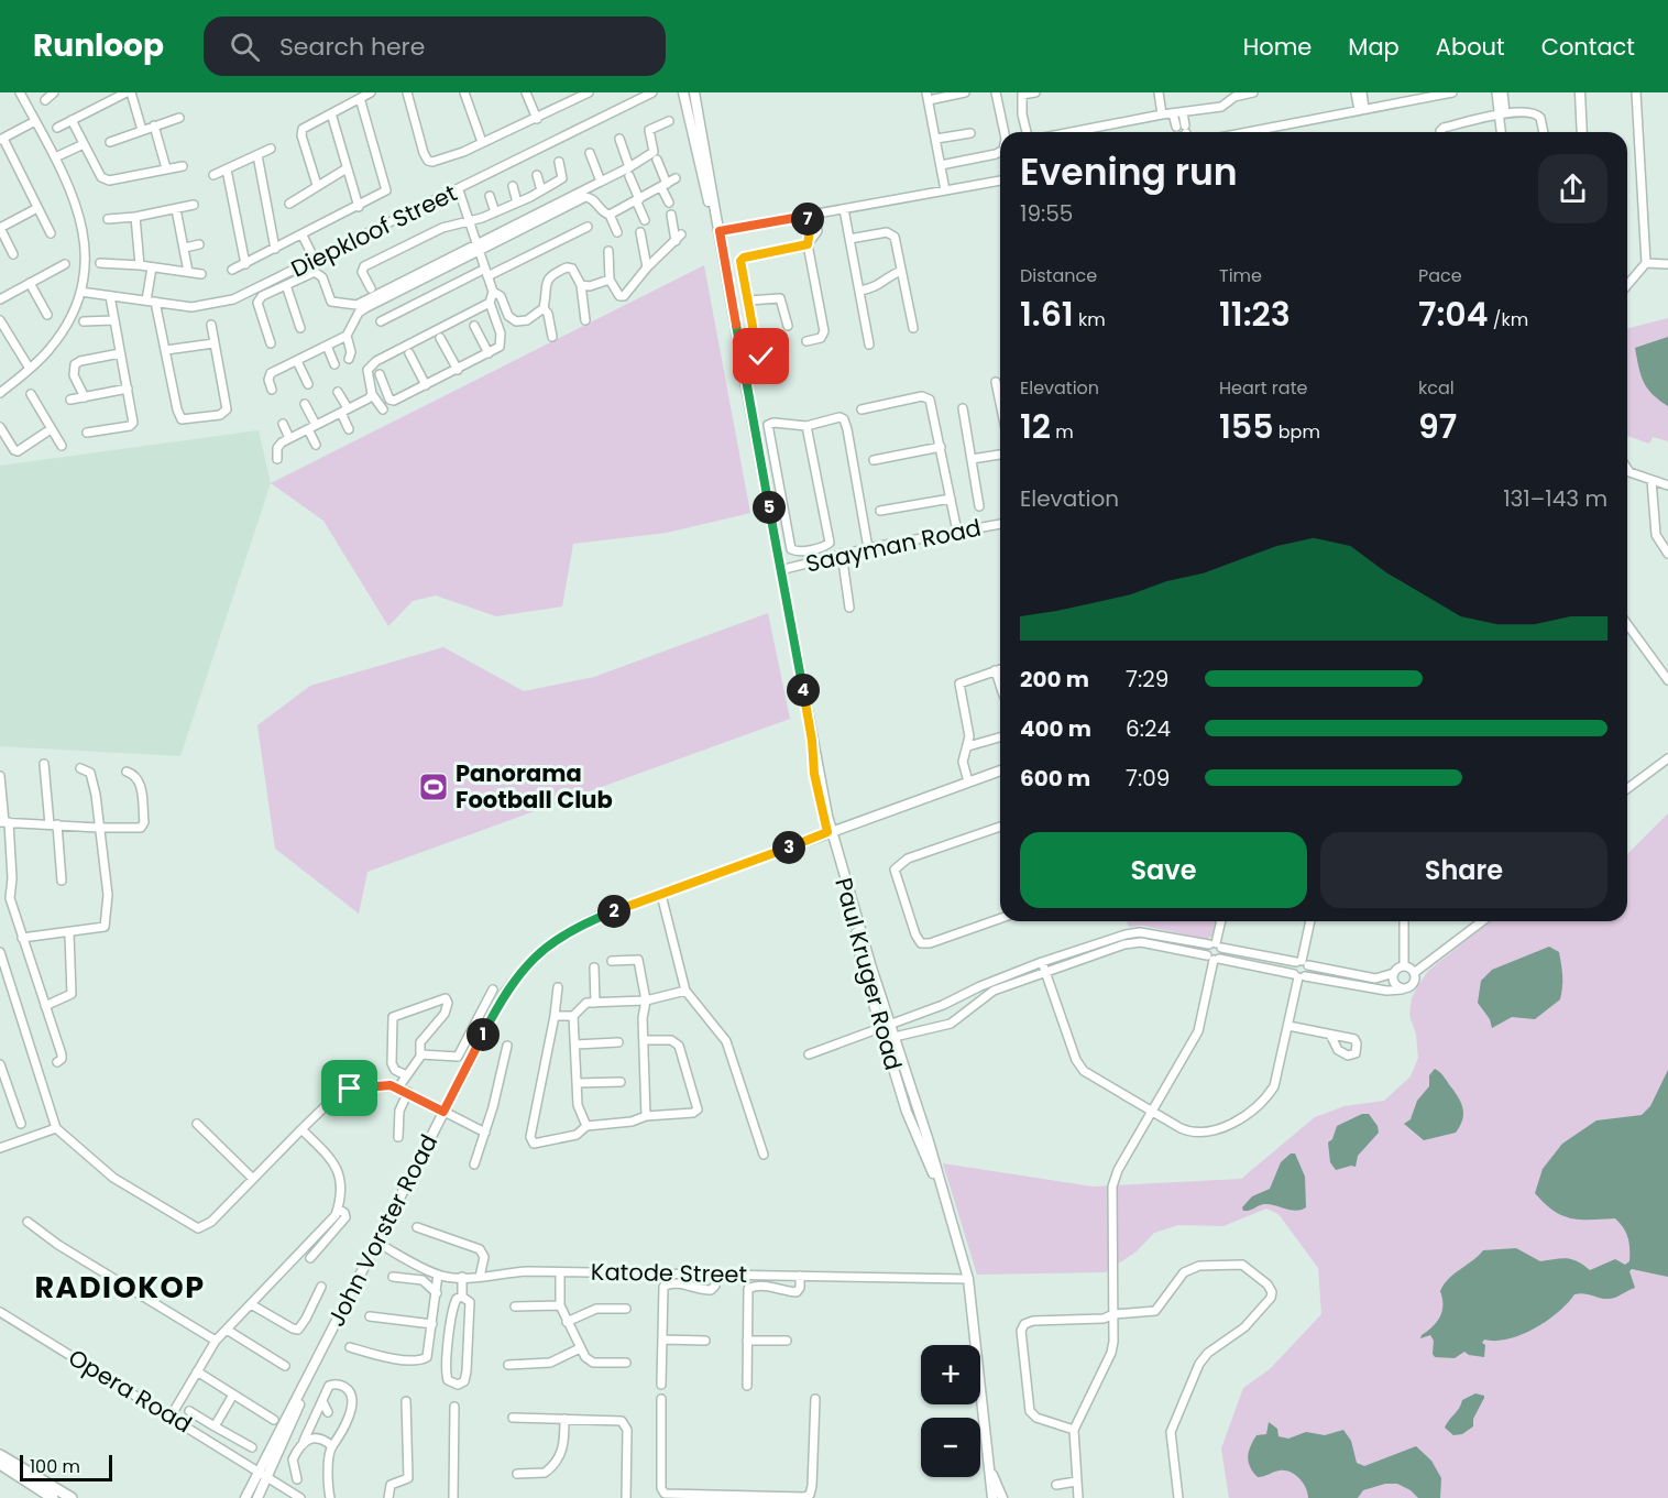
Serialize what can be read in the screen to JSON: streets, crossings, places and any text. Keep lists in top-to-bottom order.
{
  "streets": {
    "street": [
      "Diepkloof Street",
      "Saayman Road",
      "Paul Kruger Road",
      "John Vorster Road",
      "Katode Street",
      "Opera Road"
    ]
  },
  "crossings": [
    ["Saayman Road", "Paul Kruger Road"],
    ["Paul Kruger Road", "John Vorster Road"],
    ["Paul Kruger Road", "Katode Street"],
    ["John Vorster Road", "Katode Street"],
    ["John Vorster Road", "Opera Road"]
  ],
  "districts": ["RADIOKOP"],
  "places": {
    "sports": ["Panorama Football Club"]
  },
  "scale_bar": "100 m",
  "page": {
    "header": "Runloop",
    "search": "Search here",
    "nav": [
      "Home",
      "Map",
      "About",
      "Contact"
    ],
    "heading": ["Evening run", "19:55"],
    "pins": [
      "7",
      "5",
      "4",
      "3",
      "2",
      "1"
    ],
    "stats": [
      ["Distance", "1.61 km"],
      ["Time", "11:23"],
      ["Pace", "7:04 /km"],
      ["Elevation", "12 m"],
      ["Heart rate", "155 bpm"],
      ["kcal", "97"]
    ],
    "chart": ["Elevation", "131–143 m"],
    "list": [
      {
        "name": "200 m",
        "note": "7:29"
      },
      {
        "name": "400 m",
        "note": "6:24"
      },
      {
        "name": "600 m",
        "note": "7:09"
      }
    ],
    "buttons": ["Save", "Share"],
    "map_buttons": ["+", "−"],
    "scale": "100 m"
  }
}
